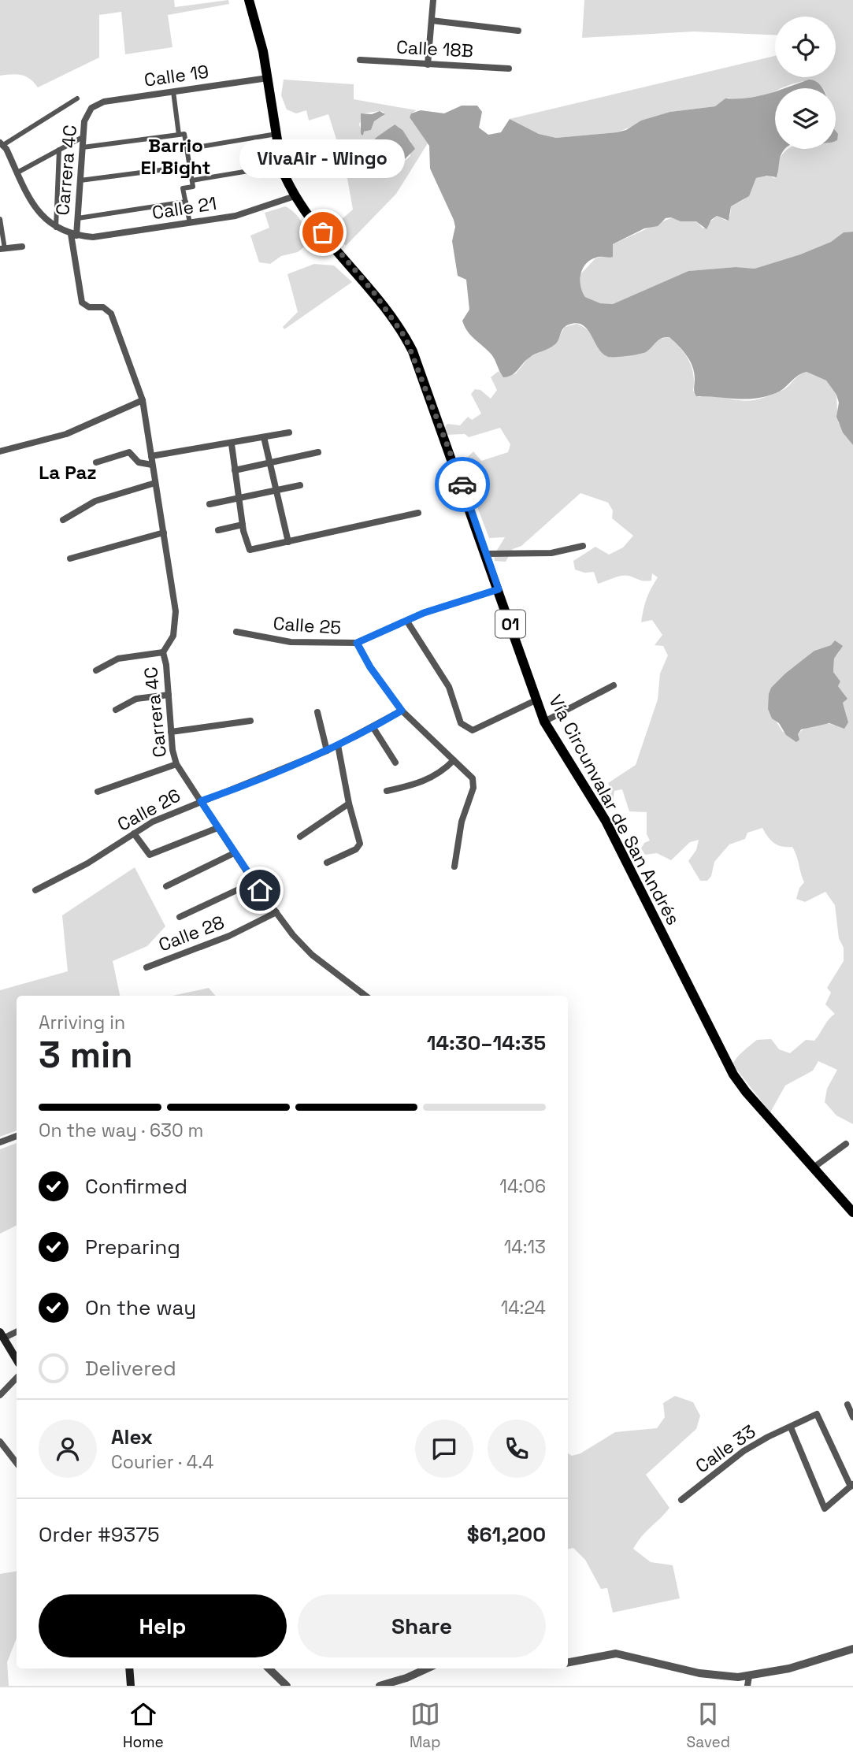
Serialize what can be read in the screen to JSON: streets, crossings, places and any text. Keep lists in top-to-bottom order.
{
  "streets": {
    "highway": ["01", "Vía Circunvalar de San Andrés"],
    "street": [
      "Calle 18B",
      "Calle 19",
      "Carrera 4C",
      "Calle 21",
      "Calle 25",
      "Calle 26",
      "Calle 28",
      "Calle 33"
    ]
  },
  "crossings": [
    ["Calle 19", "Carrera 4C"],
    ["Calle 19", "Vía Circunvalar de San Andrés"],
    ["Carrera 4C", "Calle 21"],
    ["Carrera 4C", "Calle 26"],
    ["Carrera 4C", "Calle 28"],
    ["Calle 21", "Vía Circunvalar de San Andrés"],
    ["Calle 25", "Vía Circunvalar de San Andrés"]
  ],
  "districts": ["Barrio El Bight", "La Paz"],
  "places": ["VivaAir - Wingo"],
  "page": {
    "bubble": "VivaAir - Wingo",
    "heading": ["3 min", "Arriving in", "14:30–14:35"],
    "panel": [
      "Alex",
      "Courier · 4.4",
      "Order #9375",
      "$61,200"
    ],
    "bar": "On the way · 630 m",
    "list": [
      ["Confirmed", "14:06"],
      ["Preparing", "14:13"],
      ["On the way", "14:24"],
      "Delivered"
    ],
    "buttons": ["Help", "Share"],
    "tabs": ["Home", "Map", "Saved"]
  }
}
